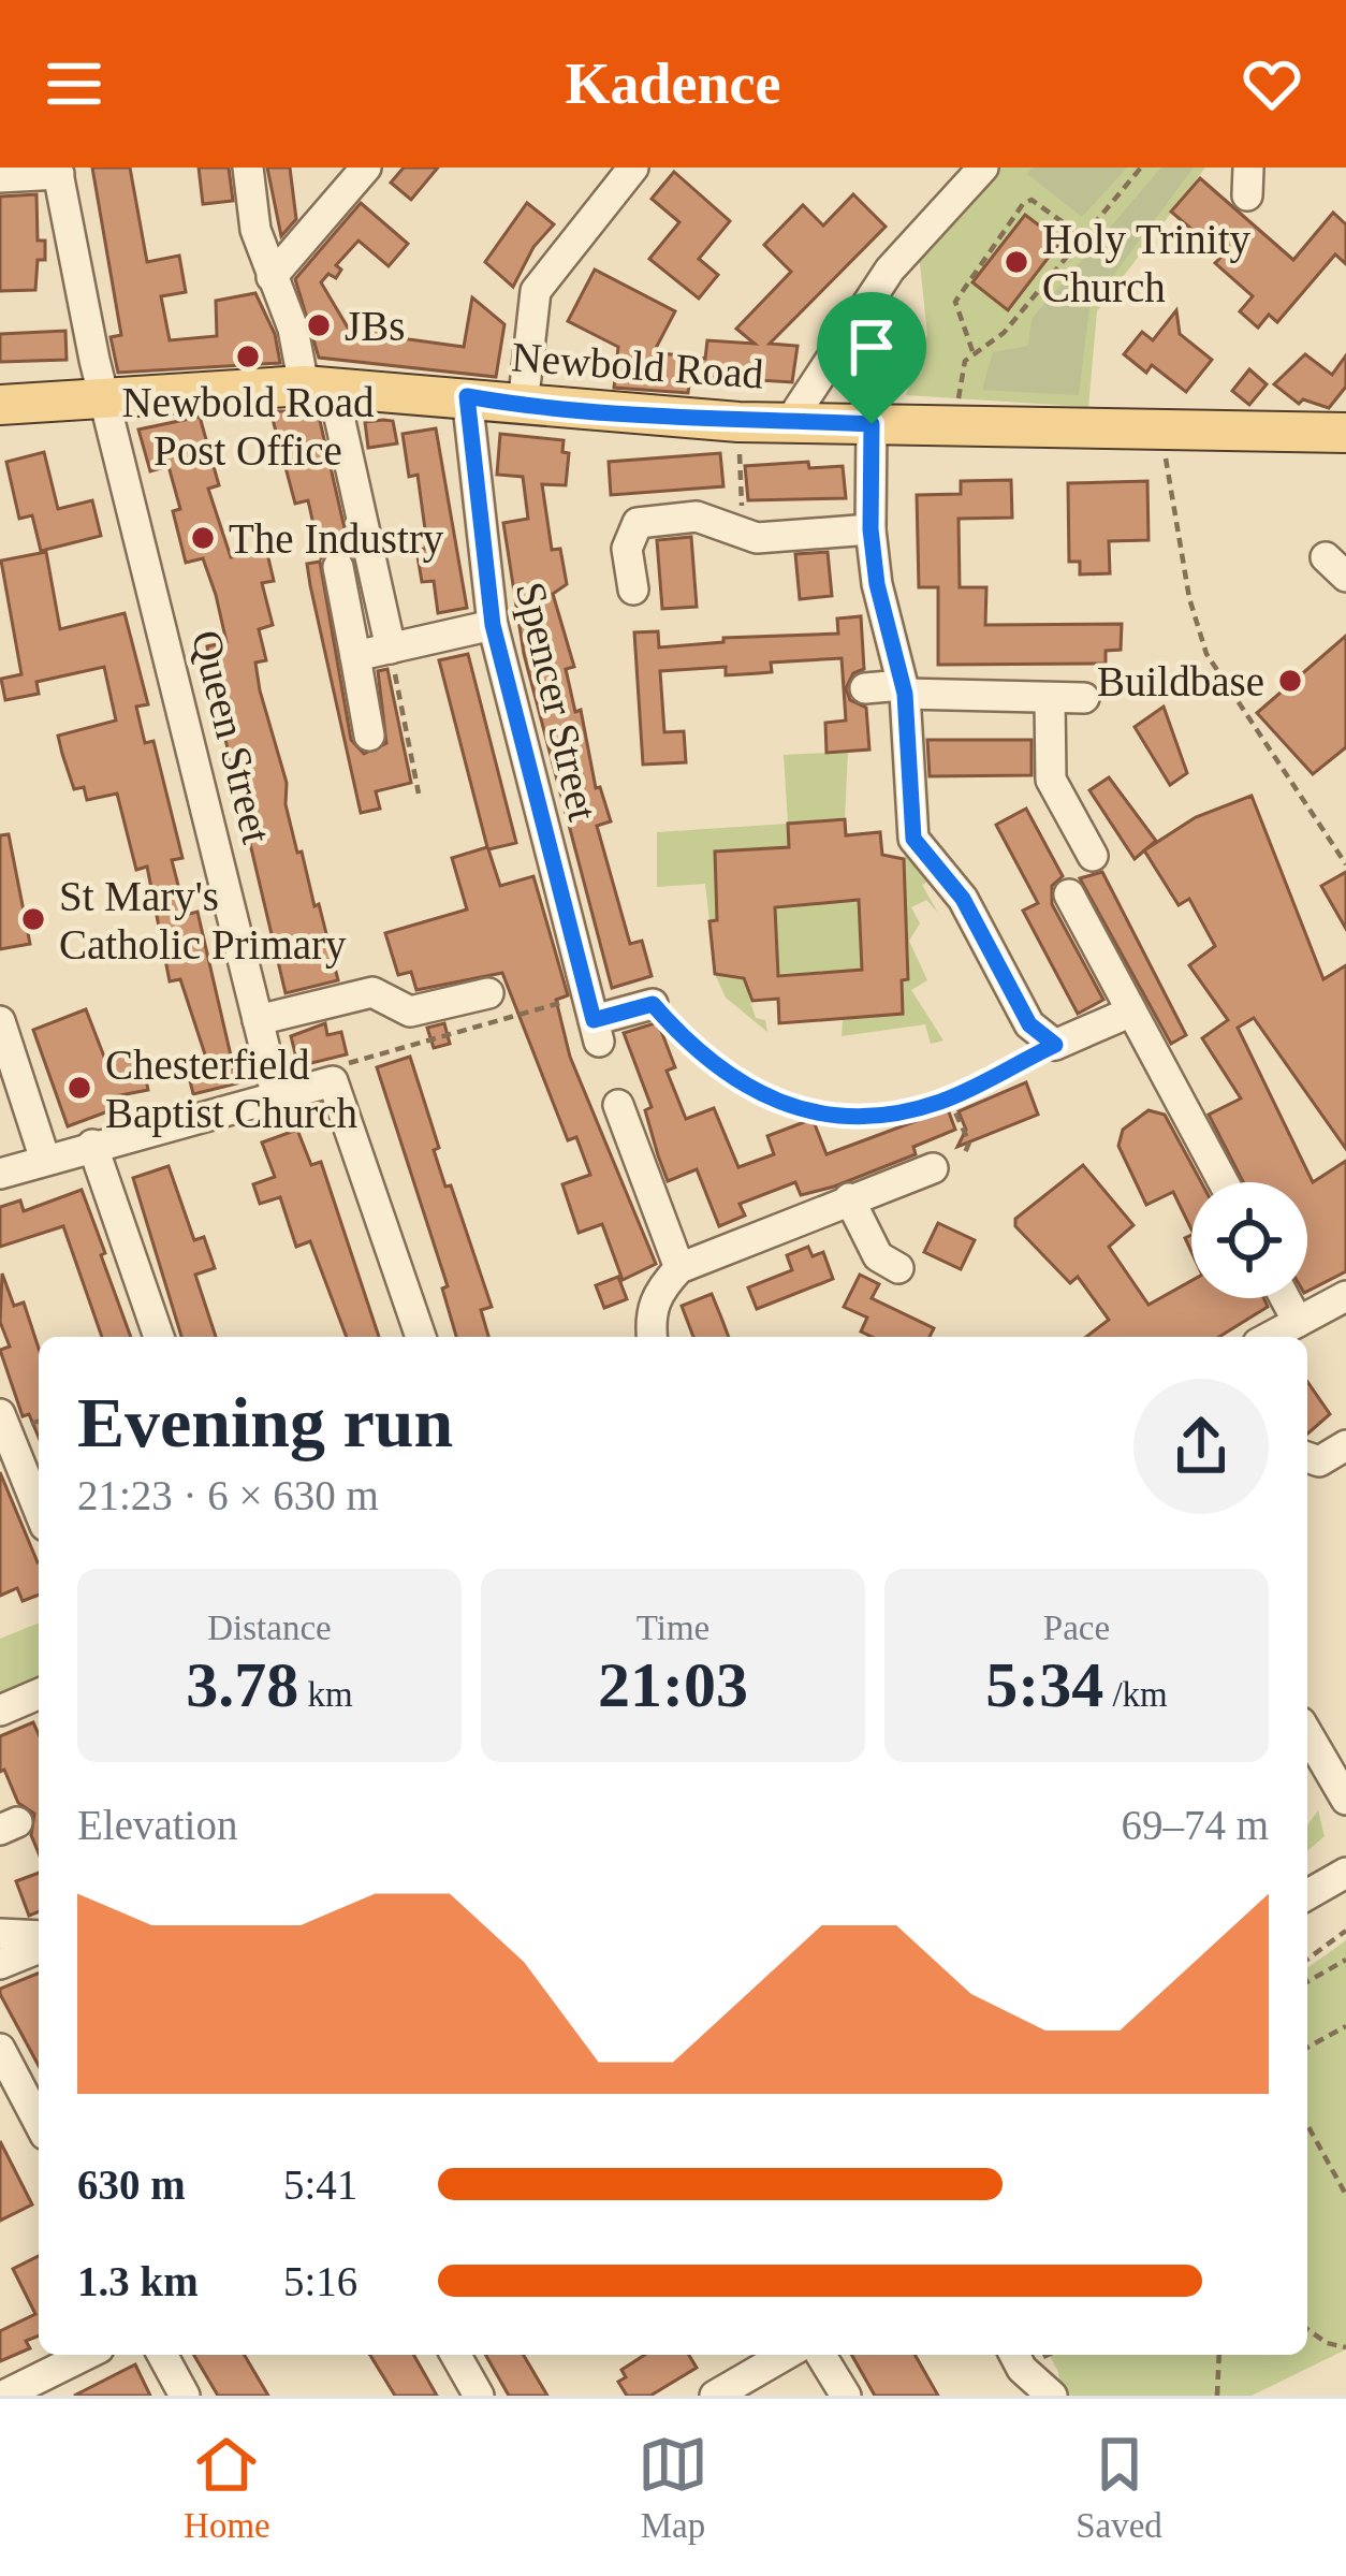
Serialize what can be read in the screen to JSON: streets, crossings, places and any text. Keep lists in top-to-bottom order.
{
  "streets": {
    "main road": ["Newbold Road"],
    "street": ["Spencer Street", "Queen Street"]
  },
  "crossings": [
    ["Newbold Road", "Spencer Street"],
    ["Newbold Road", "Queen Street"]
  ],
  "places": [
    "Holy Trinity Church",
    "JBs",
    "Newbold Road Post Office",
    "The Industry",
    "Buildbase",
    "St Mary's Catholic Primary",
    "Chesterfield Baptist Church"
  ],
  "page": {
    "header": "Kadence",
    "heading": ["Evening run", "21:23 · 6 × 630 m"],
    "stats": [
      ["Distance", "3.78 km"],
      ["Time", "21:03"],
      ["Pace", "5:34 /km"]
    ],
    "chart": ["Elevation", "69–74 m"],
    "list": [
      {
        "name": "630 m",
        "note": "5:41"
      },
      {
        "name": "1.3 km",
        "note": "5:16"
      }
    ],
    "tabs": ["Home", "Map", "Saved"]
  }
}
